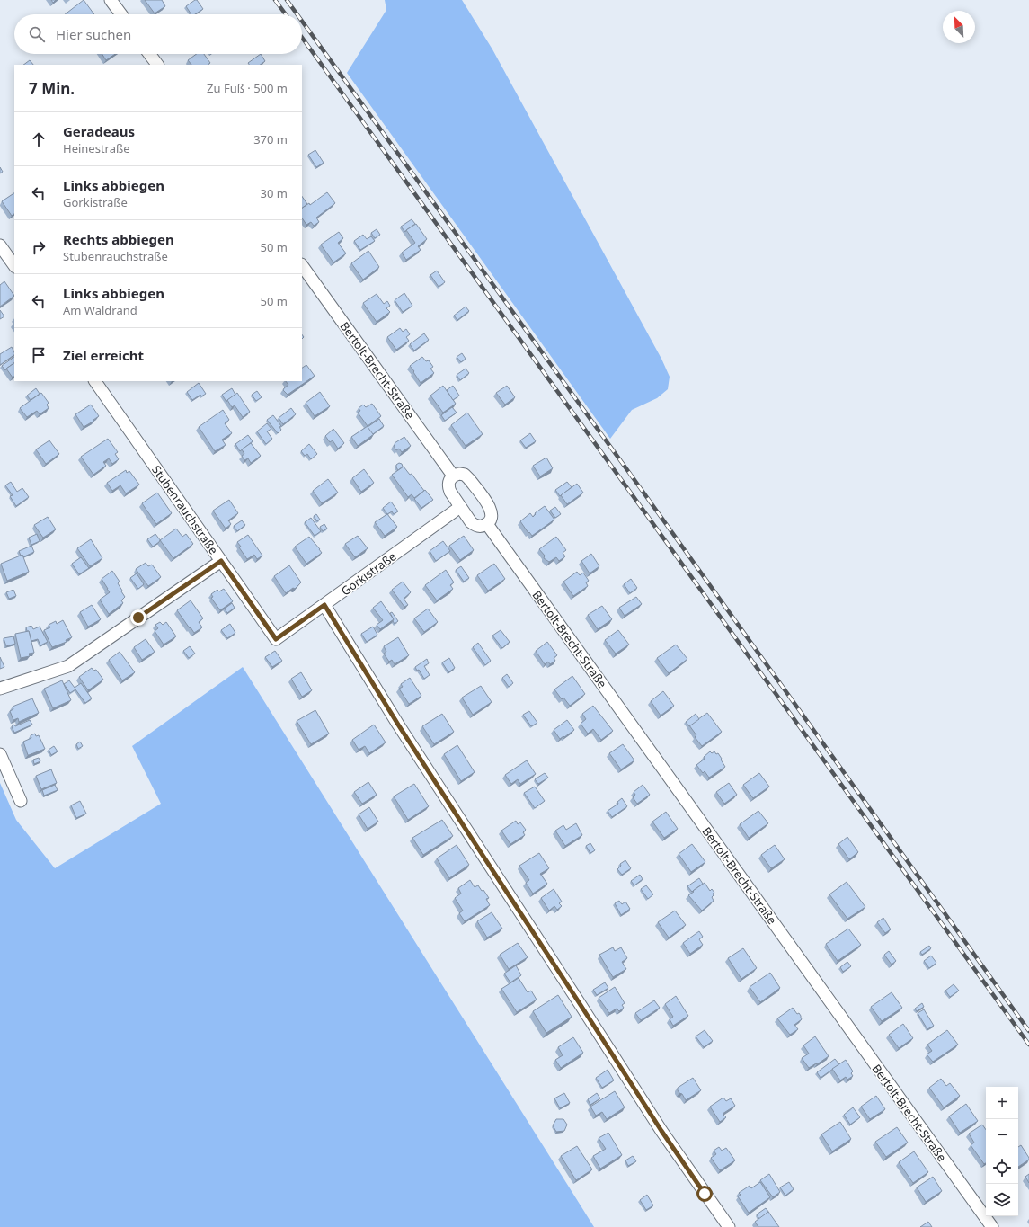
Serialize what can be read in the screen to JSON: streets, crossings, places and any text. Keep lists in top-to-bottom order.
{
  "streets": {
    "street": ["Bertolt-Brecht-Straße", "Stubenrauchstraße", "Gorkistraße"]
  },
  "crossings": [
    ["Stubenrauchstraße", "Gorkistraße"]
  ],
  "north": "top left",
  "page": {
    "search": "Hier suchen",
    "heading": ["7 Min.", "Zu Fuß · 500 m"],
    "list": [
      ["Geradeaus", "Heinestraße", "370 m"],
      ["Links abbiegen", "Gorkistraße", "30 m"],
      ["Rechts abbiegen", "Stubenrauchstraße", "50 m"],
      ["Links abbiegen", "Am Waldrand", "50 m"],
      "Ziel erreicht"
    ],
    "map_buttons": ["+", "−"]
  }
}
